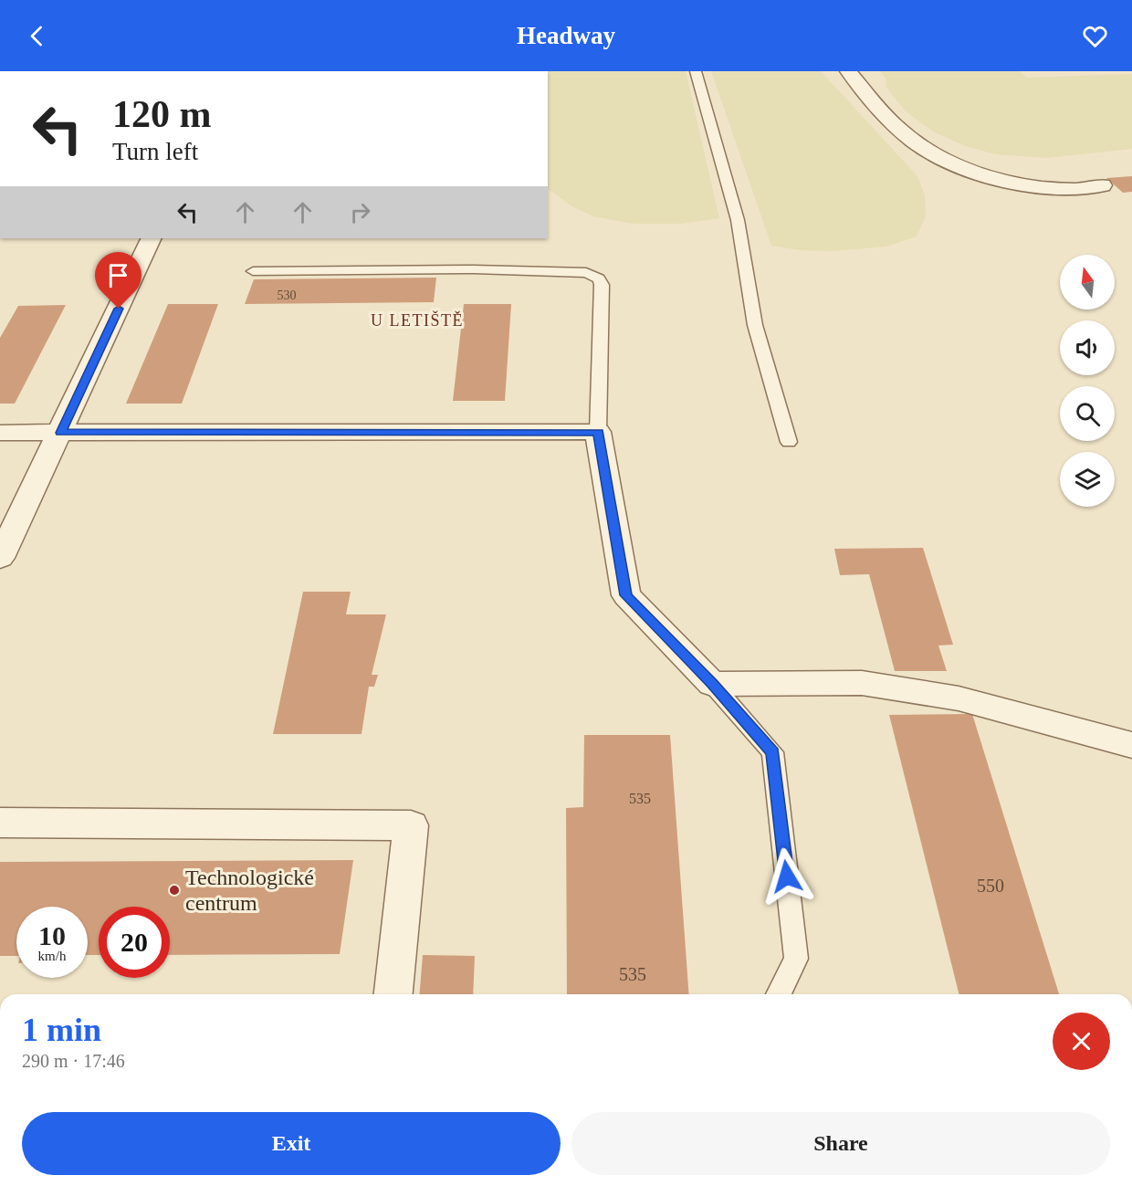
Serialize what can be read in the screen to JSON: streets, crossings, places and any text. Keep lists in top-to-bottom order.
{
  "districts": ["U LETIŠTĚ"],
  "places": ["Technologické centrum"],
  "house_numbers": [
    "530",
    "535",
    "550",
    "535"
  ],
  "north": "top",
  "page": {
    "header": "Headway",
    "turn": ["120 m", "Turn left"],
    "speed": "10 km/h",
    "limit": "20",
    "heading": ["1 min", "290 m · 17:46"],
    "buttons": ["Exit", "Share"]
  }
}
